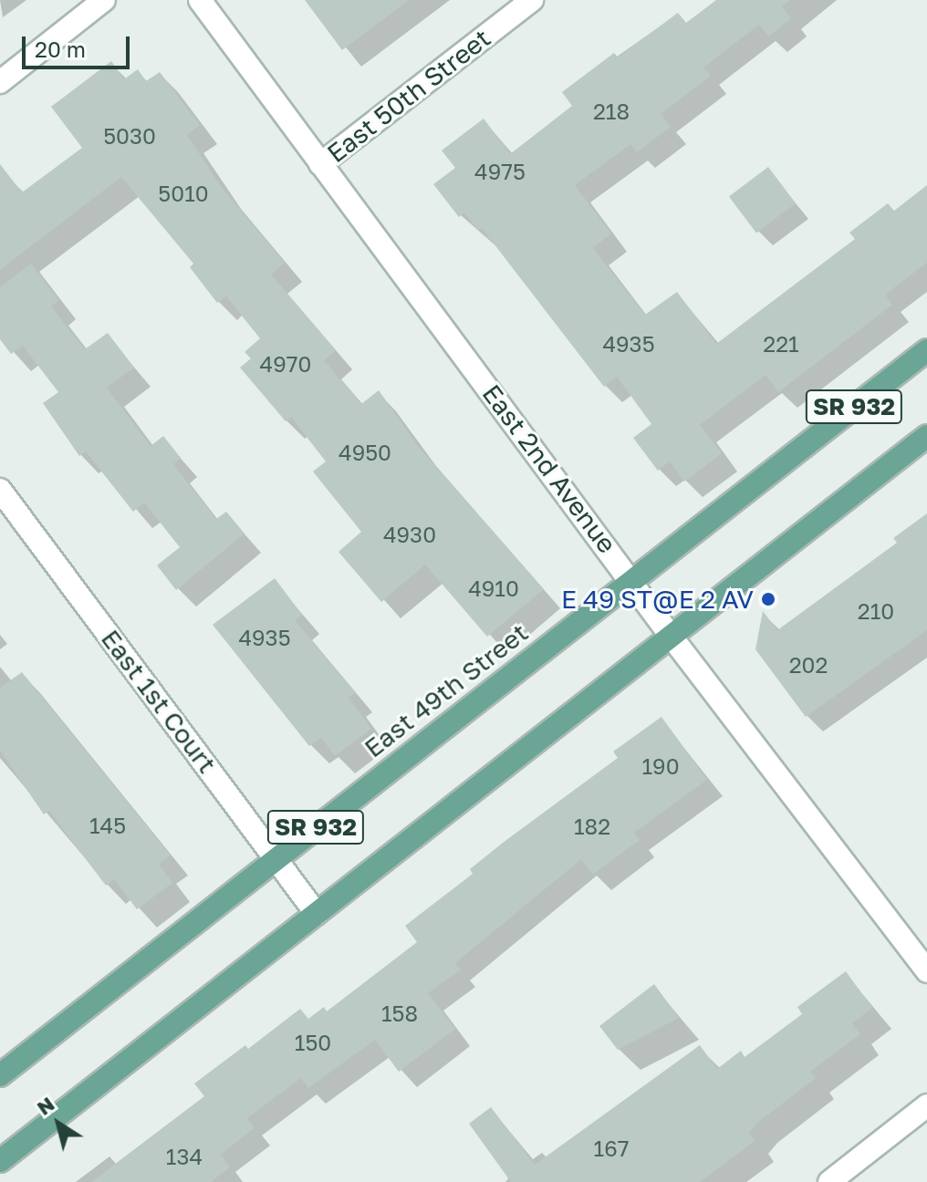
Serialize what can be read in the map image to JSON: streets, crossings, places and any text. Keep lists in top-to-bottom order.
{
  "streets": {
    "main road": ["SR 932", "East 49th Street"],
    "street": ["East 50th Street", "East 2nd Avenue", "East 1st Court"]
  },
  "crossings": [
    ["East 50th Street", "East 2nd Avenue"],
    ["SR 932", "East 2nd Avenue"],
    ["SR 932", "East 1st Court"],
    ["East 2nd Avenue", "East 49th Street"],
    ["East 49th Street", "East 1st Court"]
  ],
  "places": ["E 49 ST@E 2 AV"],
  "house_numbers": [
    "218",
    "5030",
    "4975",
    "5010",
    "4935",
    "221",
    "4970",
    "4950",
    "4930",
    "4910",
    "210",
    "4935",
    "202",
    "190",
    "145",
    "182",
    "158",
    "150",
    "167",
    "134"
  ],
  "scale_bar": "20 m",
  "north": "top left"
}
